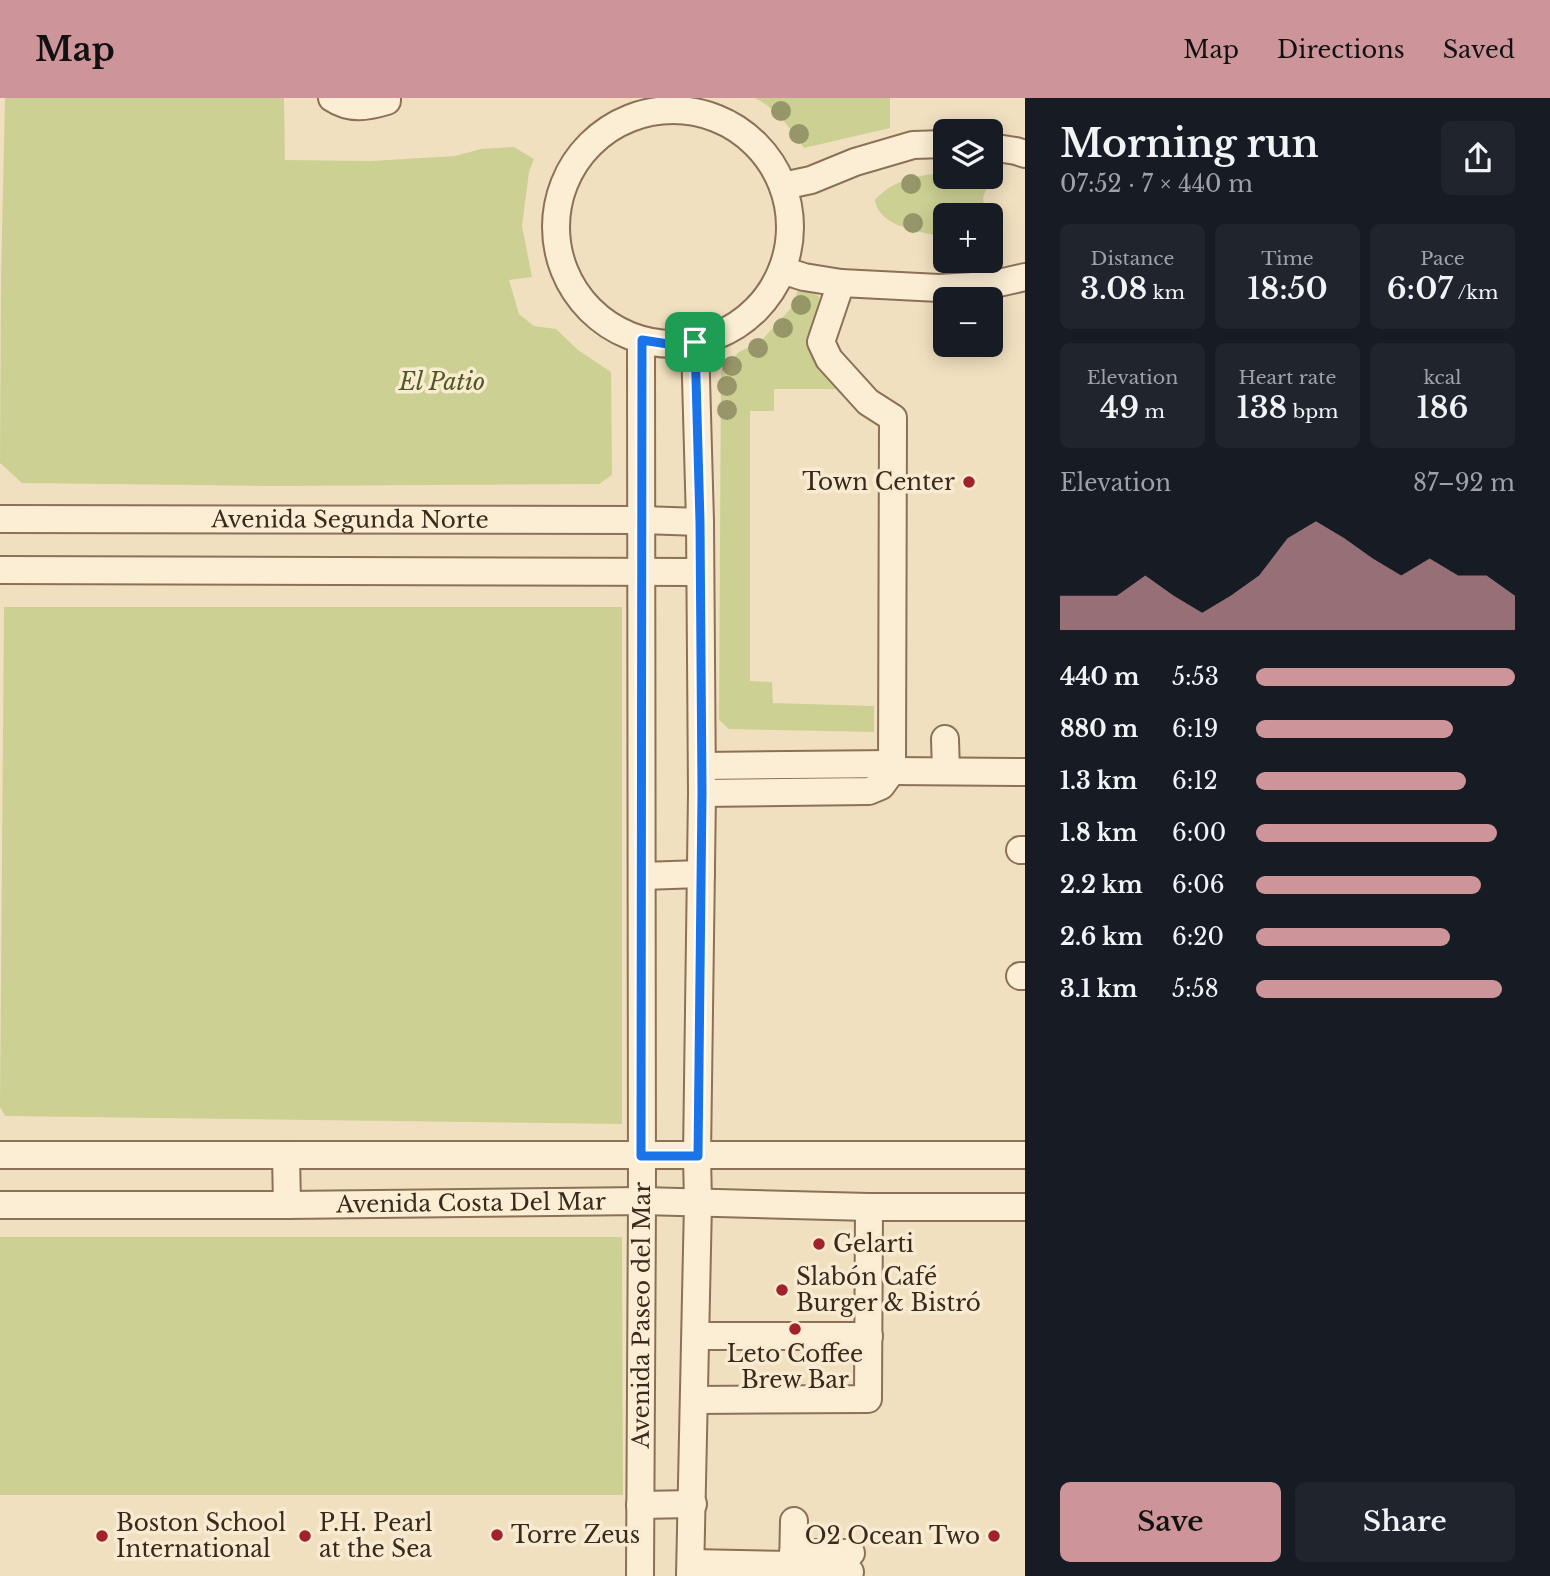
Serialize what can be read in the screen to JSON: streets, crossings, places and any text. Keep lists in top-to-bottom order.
{
  "streets": {
    "street": ["Avenida Segunda Norte", "Avenida Costa Del Mar", "Avenida Paseo del Mar"]
  },
  "crossings": [
    ["Avenida Segunda Norte", "Avenida Paseo del Mar"],
    ["Avenida Costa Del Mar", "Avenida Paseo del Mar"]
  ],
  "parks": ["El Patio"],
  "places": [
    "Town Center",
    "Gelarti",
    "Slabón Café Burger & Bistró",
    "Leto Coffee Brew Bar",
    "Torre Zeus",
    "Boston School International",
    "P.H. Pearl at the Sea",
    "O2 Ocean Two"
  ],
  "page": {
    "header": "Map",
    "nav": ["Map", "Directions", "Saved"],
    "heading": ["Morning run", "07:52 · 7 × 440 m"],
    "map_buttons": ["+", "−"],
    "stats": [
      ["Distance", "3.08 km"],
      ["Time", "18:50"],
      ["Pace", "6:07 /km"],
      ["Elevation", "49 m"],
      ["Heart rate", "138 bpm"],
      ["kcal", "186"]
    ],
    "chart": ["Elevation", "87–92 m"],
    "list": [
      {
        "name": "440 m",
        "note": "5:53"
      },
      {
        "name": "880 m",
        "note": "6:19"
      },
      {
        "name": "1.3 km",
        "note": "6:12"
      },
      {
        "name": "1.8 km",
        "note": "6:00"
      },
      {
        "name": "2.2 km",
        "note": "6:06"
      },
      {
        "name": "2.6 km",
        "note": "6:20"
      },
      {
        "name": "3.1 km",
        "note": "5:58"
      }
    ],
    "buttons": ["Save", "Share"]
  }
}
